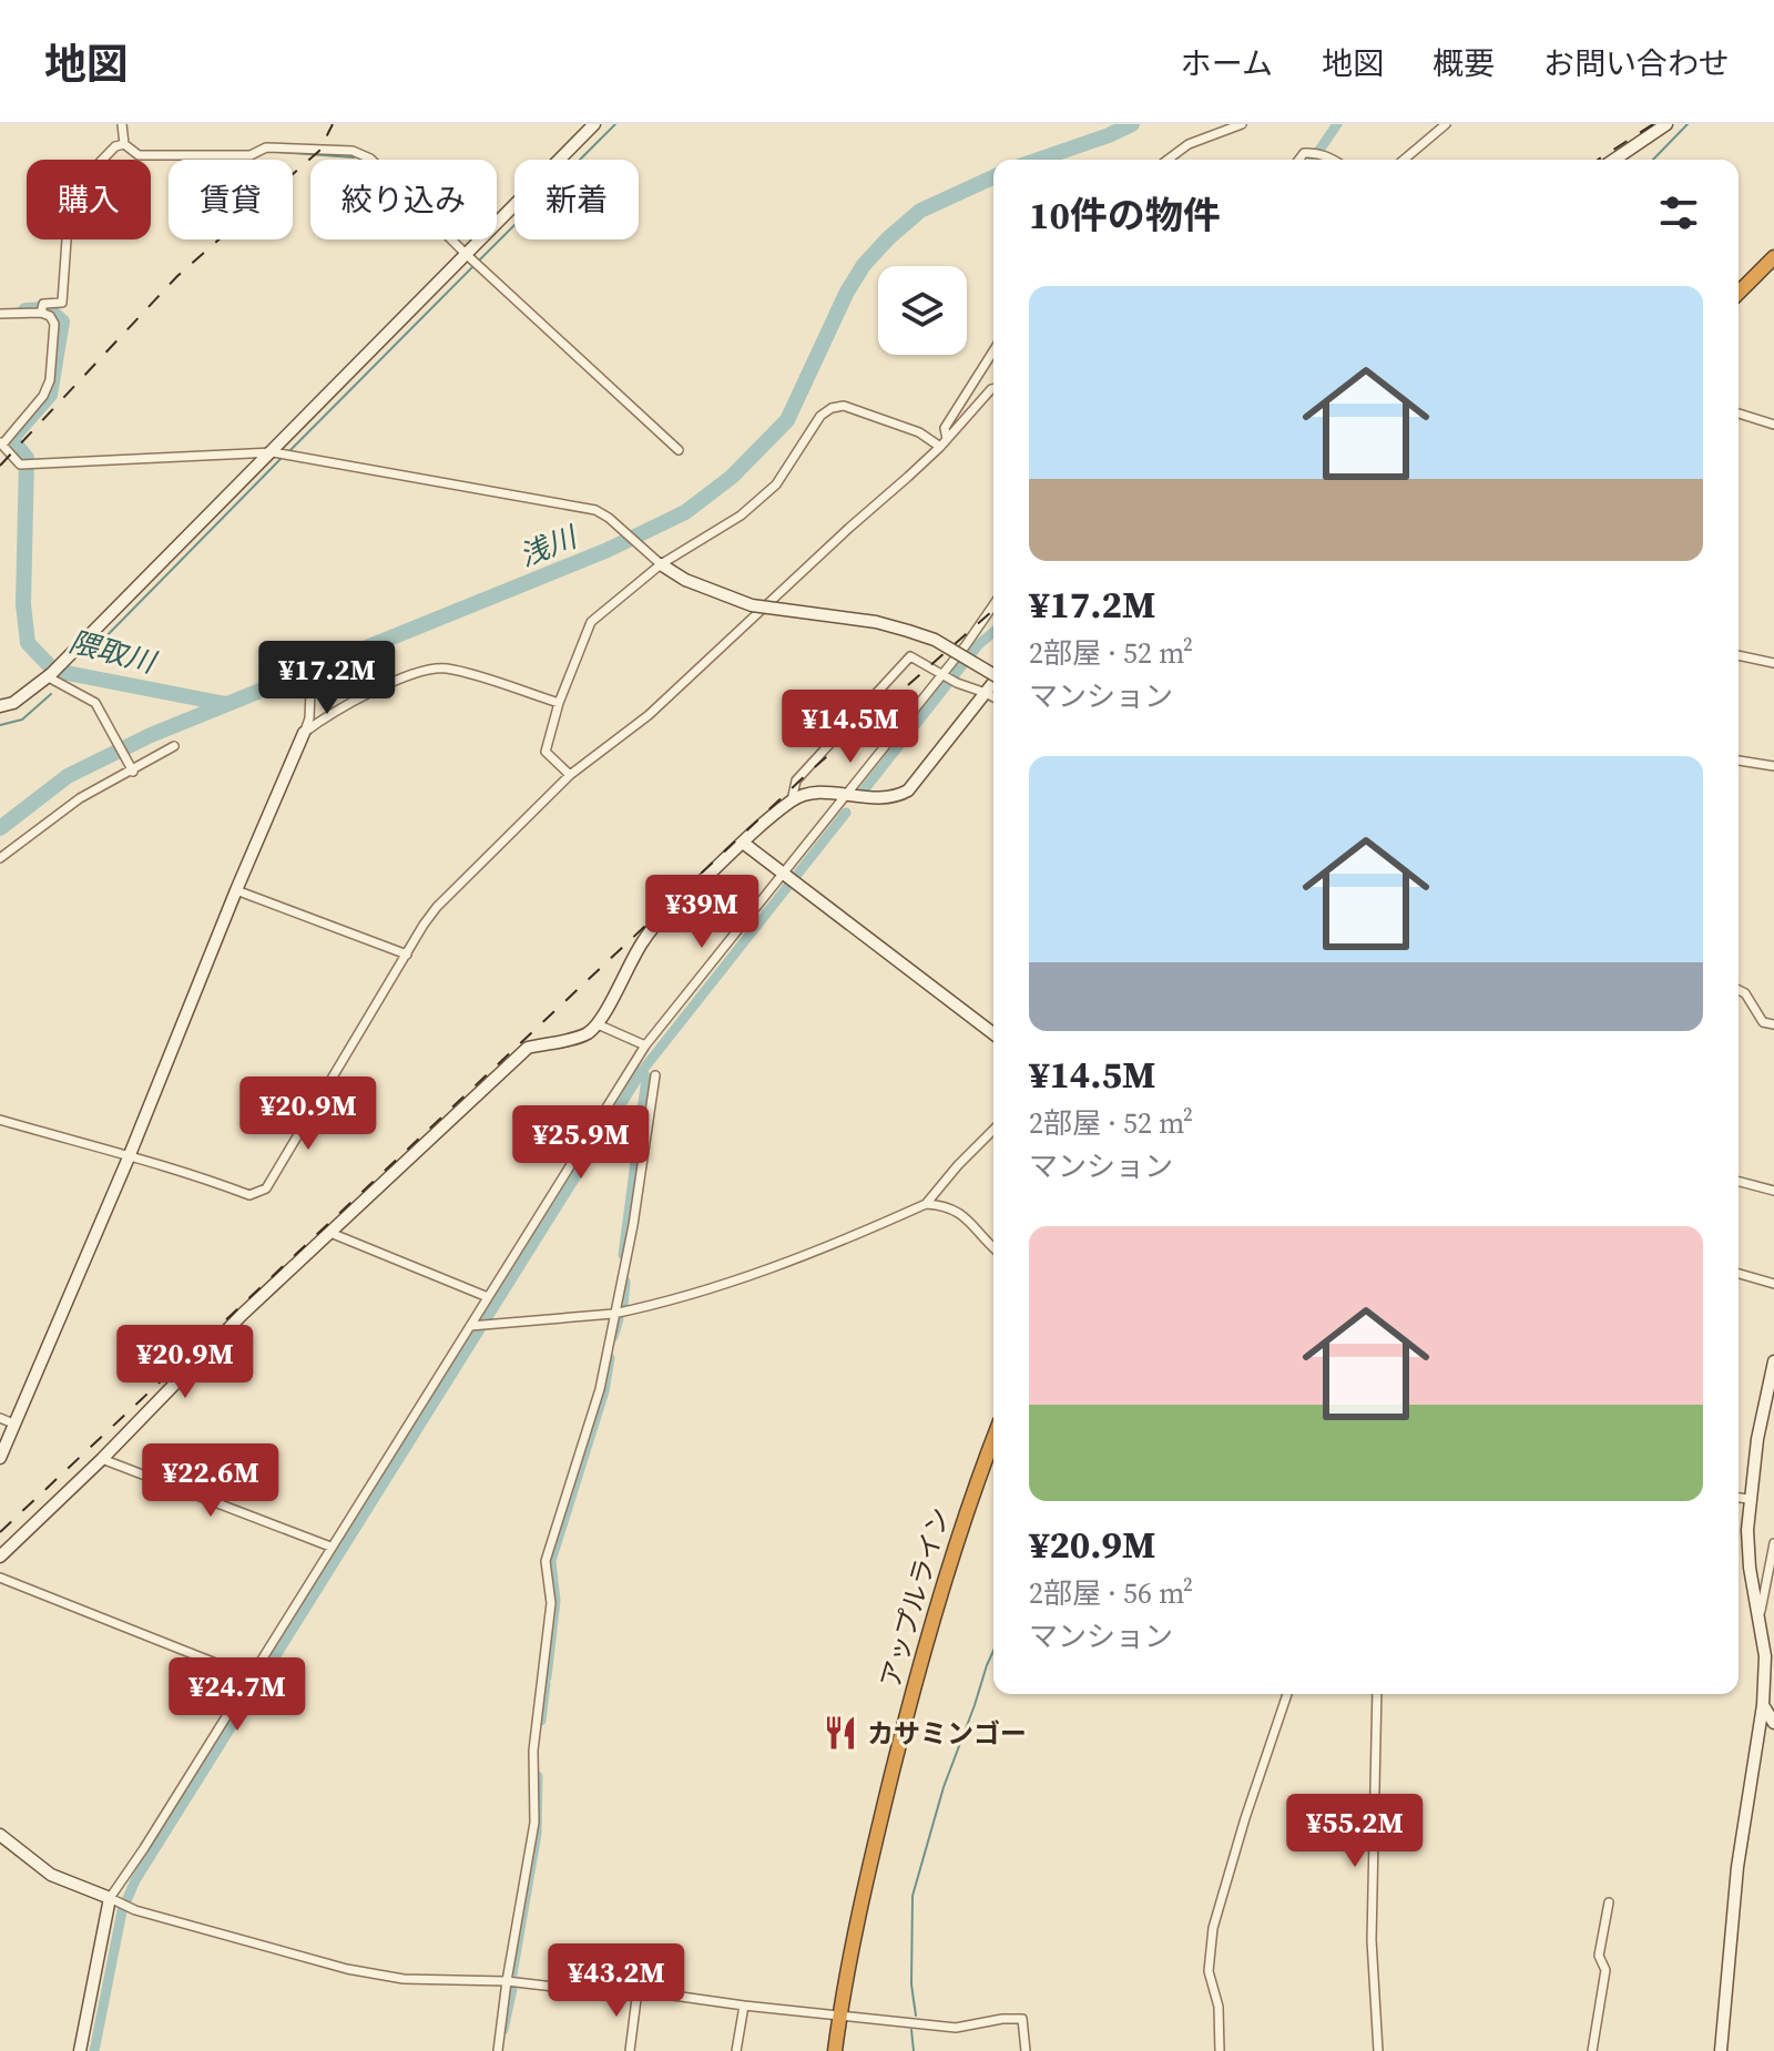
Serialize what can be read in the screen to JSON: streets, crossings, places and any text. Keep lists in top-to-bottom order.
{
  "streets": {
    "highway": ["アップルライン"]
  },
  "water": ["浅川", "隈取川"],
  "places": {
    "restaurant": ["カサミンゴー"]
  },
  "page": {
    "header": "地図",
    "nav": [
      "ホーム",
      "地図",
      "概要",
      "お問い合わせ"
    ],
    "chip": [
      "購入",
      "賃貸",
      "絞り込み",
      "新着"
    ],
    "heading": "10件の物件",
    "list": [
      {
        "name": "¥17.2M",
        "note": "2部屋 · 52 m² · マンション"
      },
      {
        "name": "¥14.5M",
        "note": "2部屋 · 52 m² · マンション"
      },
      {
        "name": "¥20.9M",
        "note": "2部屋 · 56 m² · マンション"
      }
    ],
    "price": [
      "¥17.2M",
      "¥14.5M",
      "¥39M",
      "¥20.9M",
      "¥25.9M",
      "¥20.9M",
      "¥22.6M",
      "¥24.7M",
      "¥55.2M",
      "¥43.2M"
    ]
  }
}
